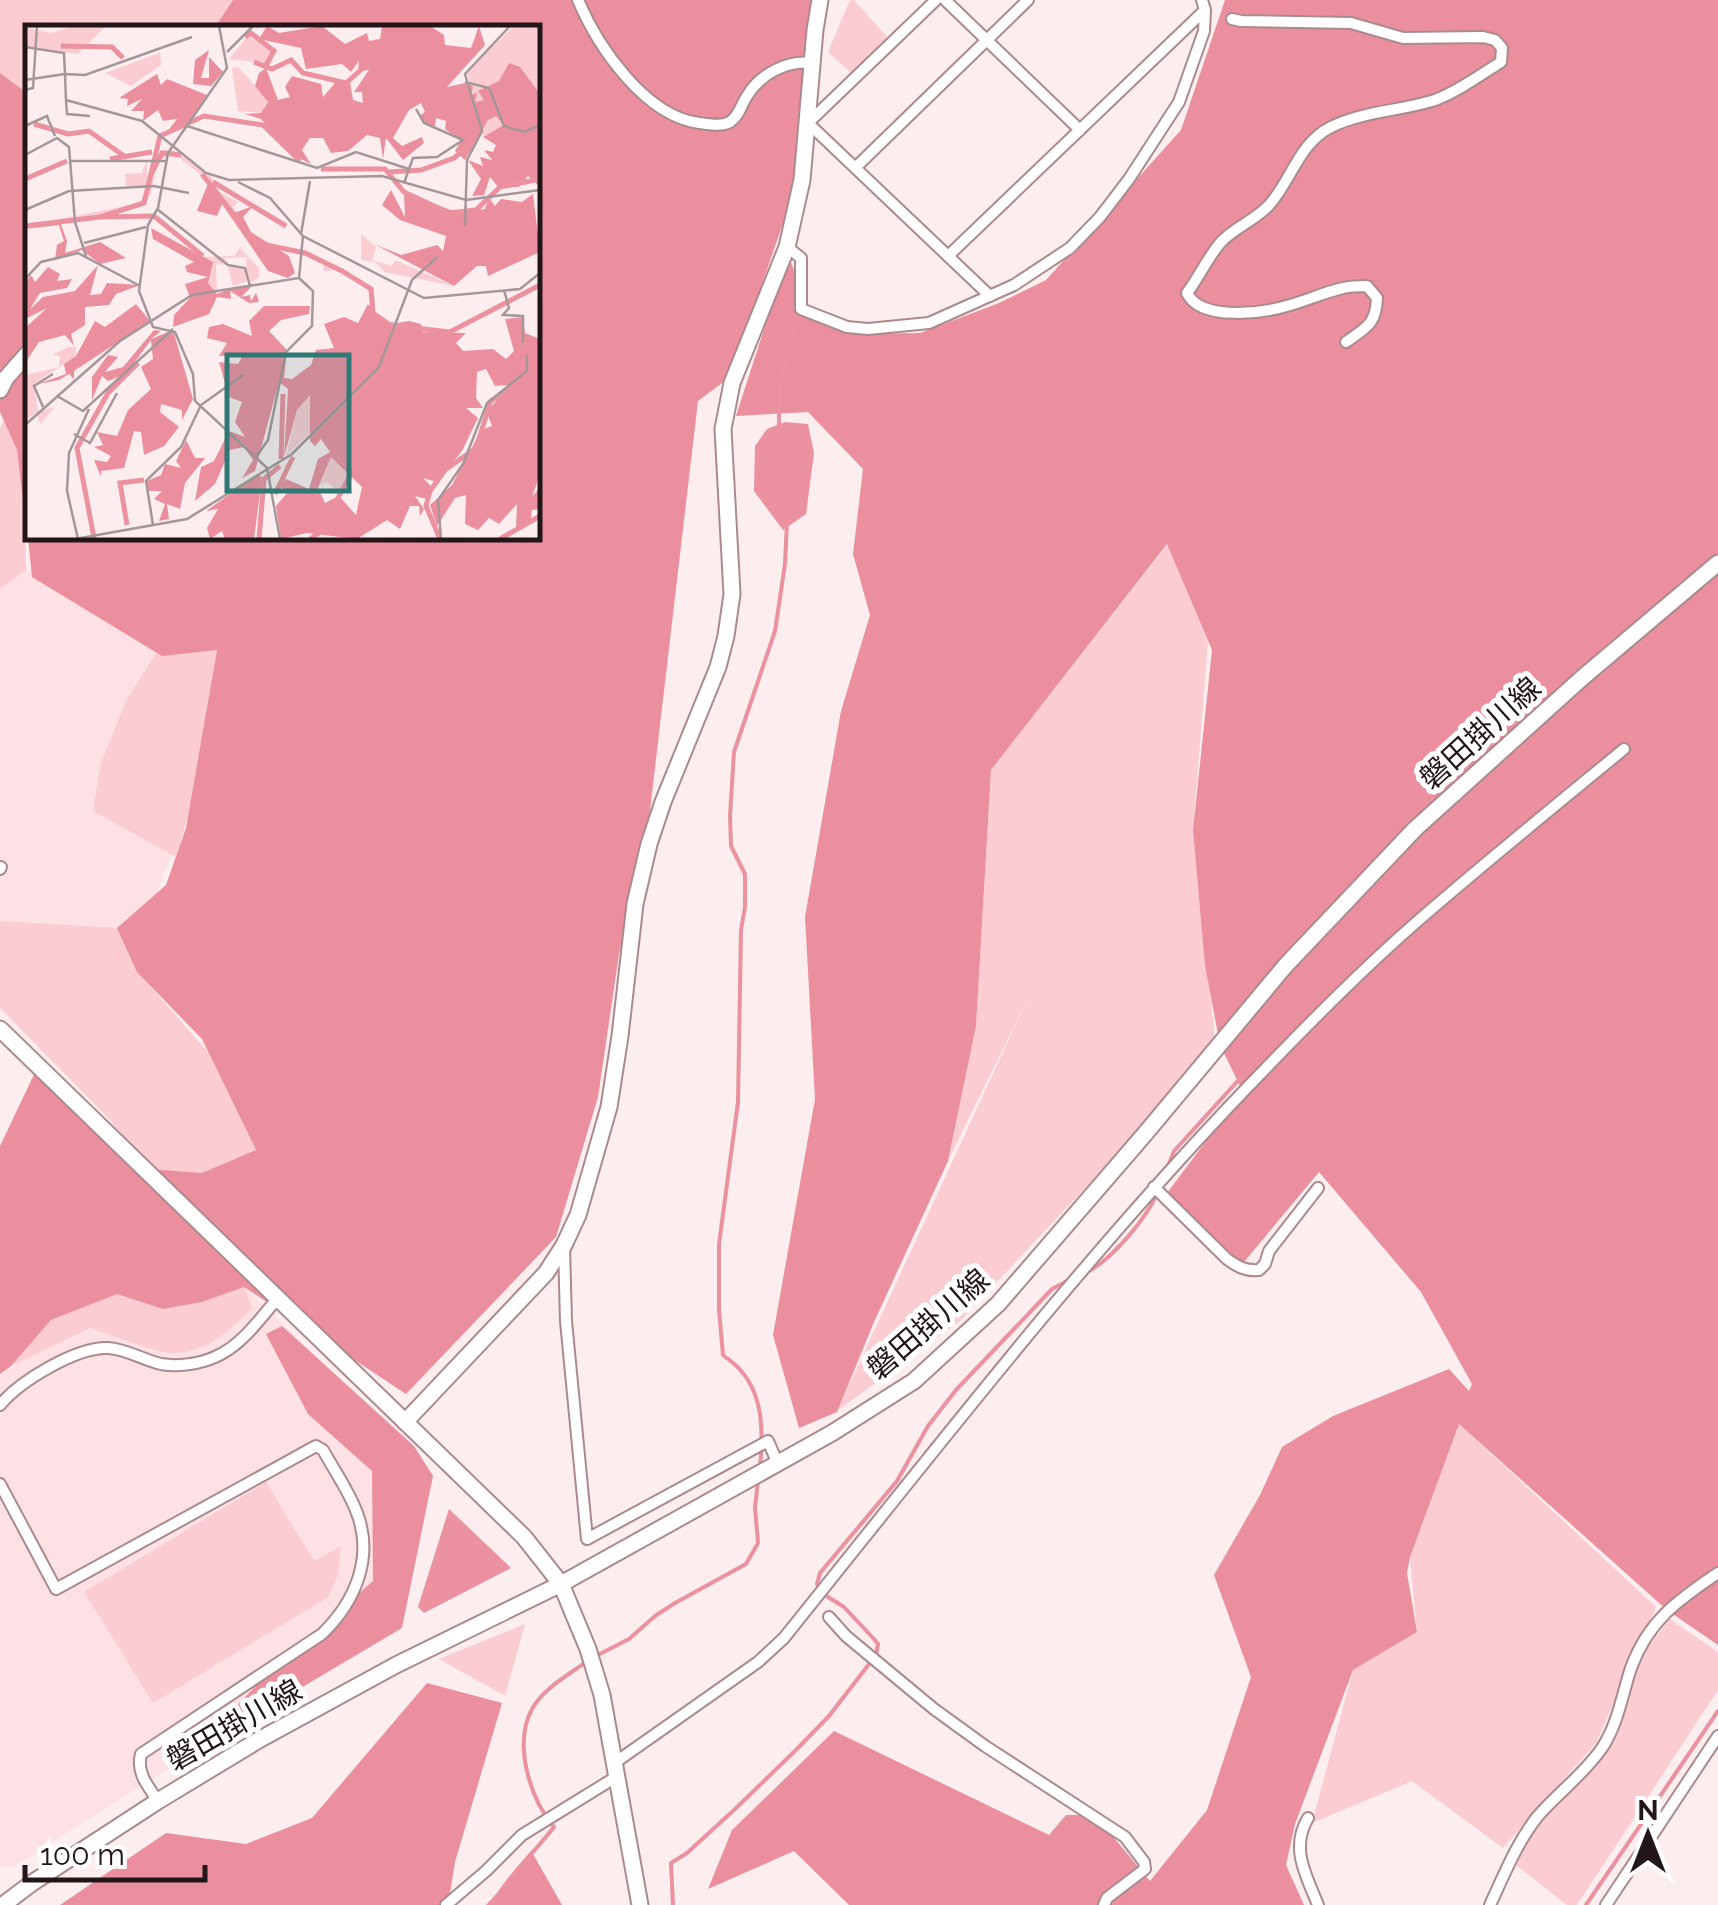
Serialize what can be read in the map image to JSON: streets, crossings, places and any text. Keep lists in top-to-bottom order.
{
  "streets": {
    "street": ["磐田掛川線"]
  },
  "scale_bar": "100 m",
  "north": "top"
}
